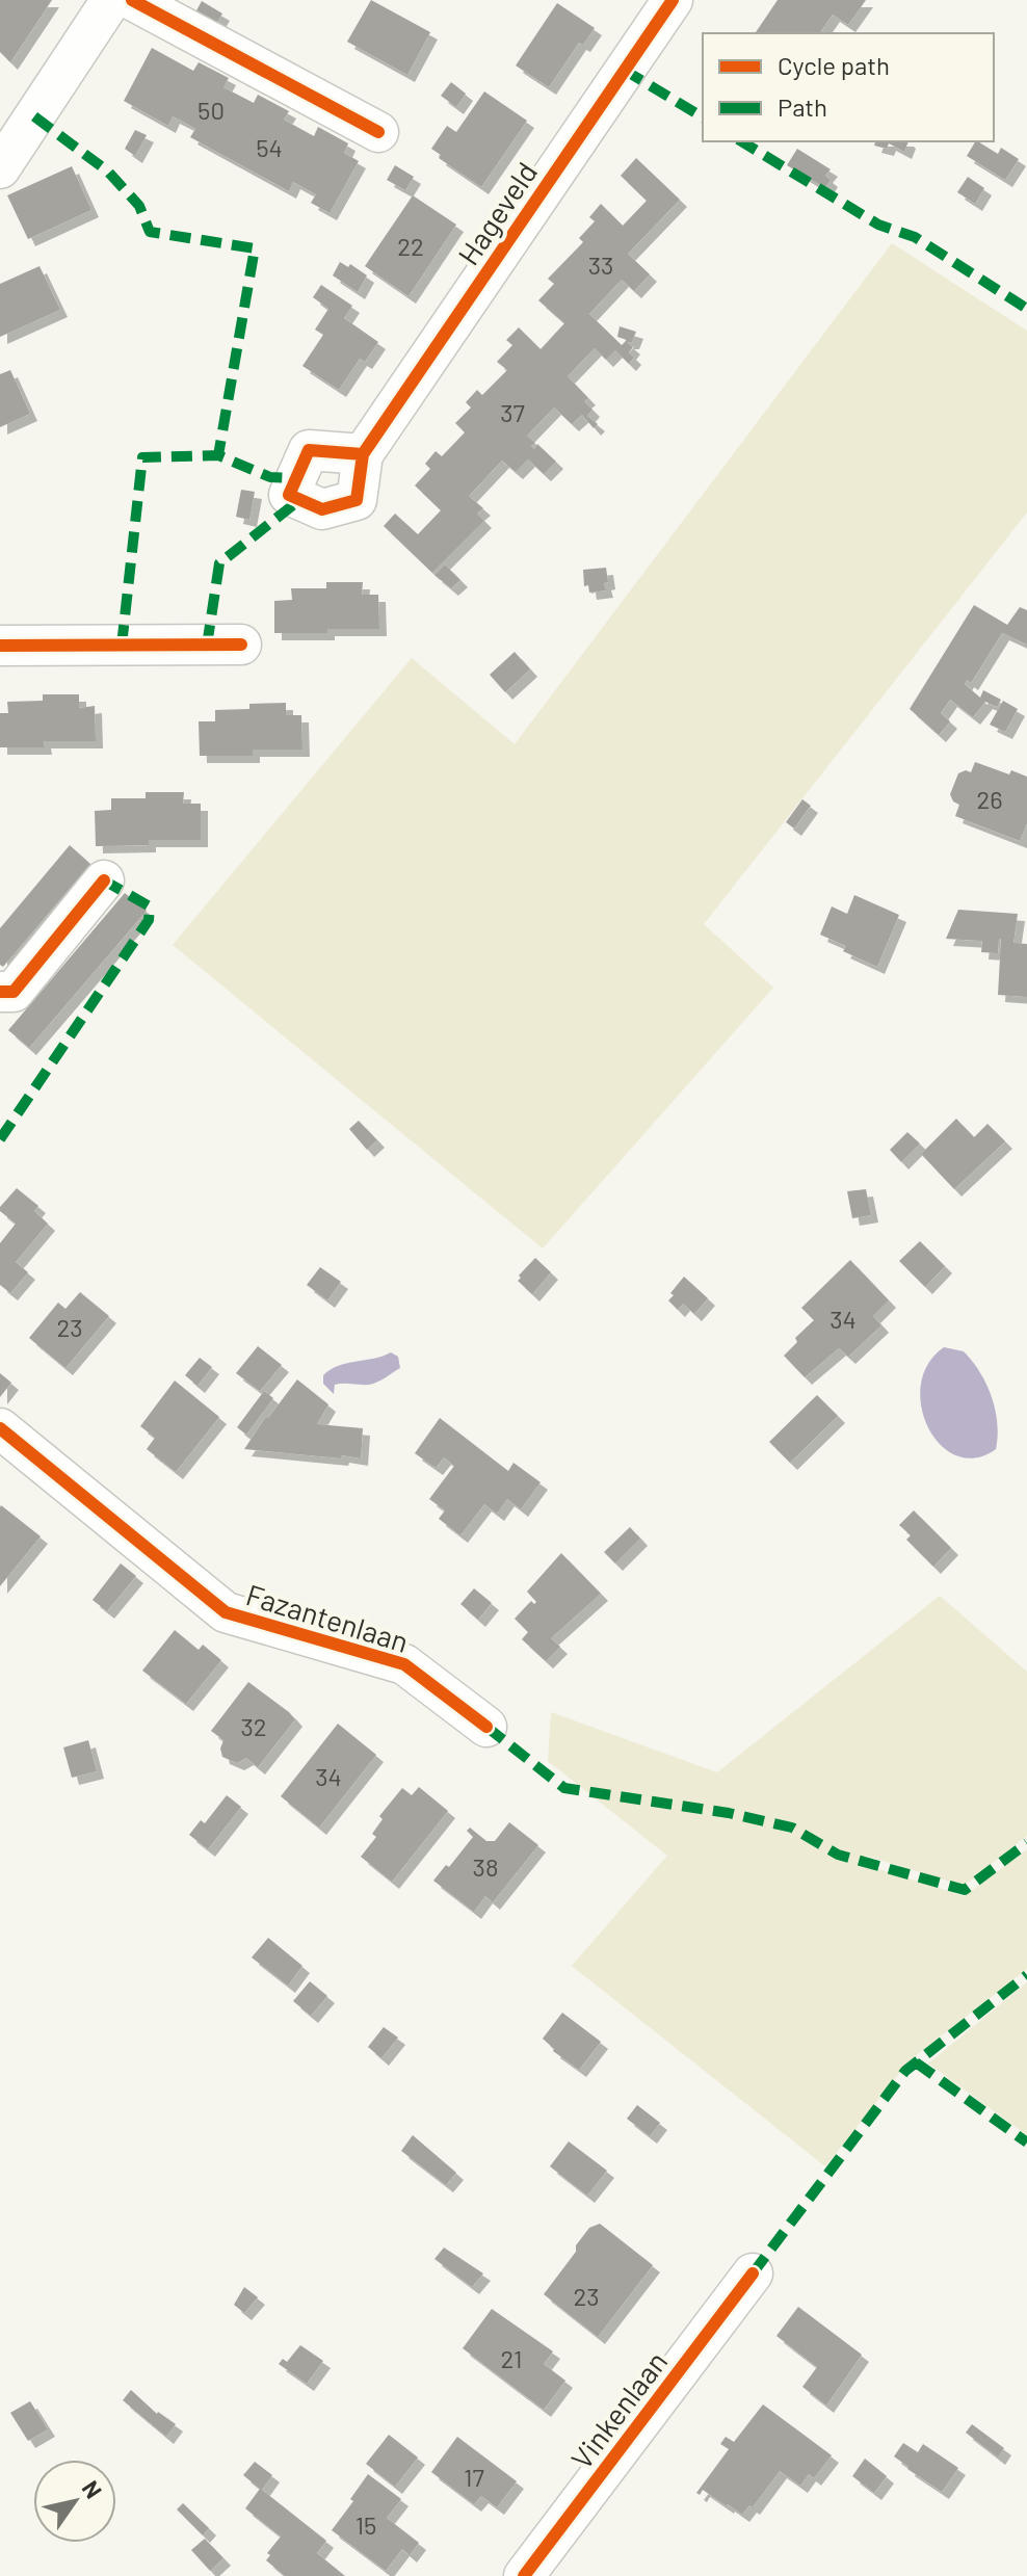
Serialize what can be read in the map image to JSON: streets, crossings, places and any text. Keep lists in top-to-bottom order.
{
  "streets": {
    "street": ["Hageveld", "Fazantenlaan", "Vinkenlaan"]
  },
  "house_numbers": [
    "50",
    "54",
    "22",
    "33",
    "37",
    "26",
    "34",
    "23",
    "32",
    "34",
    "38",
    "23",
    "21",
    "17",
    "15"
  ],
  "legend": ["Cycle path", "Path"],
  "north": "top right"
}
